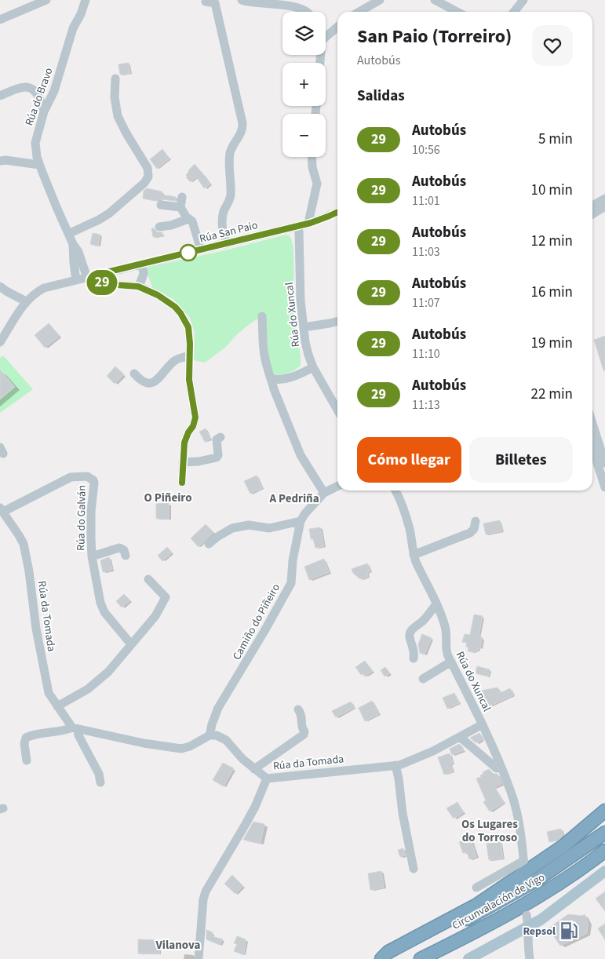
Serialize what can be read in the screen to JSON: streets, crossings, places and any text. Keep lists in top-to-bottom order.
{
  "streets": {
    "highway": ["Circunvalación de Vigo"],
    "street": [
      "Rúa do Bravo",
      "Rúa San Paio",
      "Rúa do Xuncal",
      "Rúa do Galván",
      "Rúa da Tomada",
      "Camiño do Piñeiro"
    ]
  },
  "crossings": [
    ["Rúa do Bravo", "Rúa San Paio"],
    ["Rúa San Paio", "Rúa do Xuncal"],
    ["Rúa do Xuncal", "Rúa da Tomada"],
    ["Rúa do Galván", "Rúa da Tomada"],
    ["Rúa da Tomada", "Camiño do Piñeiro"]
  ],
  "districts": [
    "O Piñeiro",
    "A Pedriña",
    "Os Lugares do Torroso",
    "Vilanova"
  ],
  "places": {
    "fuel station": ["Repsol"]
  },
  "lines": ["bus line 29"],
  "page": {
    "on_map": "29",
    "map_buttons": ["+", "−"],
    "heading": [
      ["San Paio (Torreiro)", "Autobús"],
      "Salidas"
    ],
    "list": [
      {
        "mark": "29",
        "name": "Autobús",
        "note": "10:56",
        "value": "5 min"
      },
      {
        "mark": "29",
        "name": "Autobús",
        "note": "11:01",
        "value": "10 min"
      },
      {
        "mark": "29",
        "name": "Autobús",
        "note": "11:03",
        "value": "12 min"
      },
      {
        "mark": "29",
        "name": "Autobús",
        "note": "11:07",
        "value": "16 min"
      },
      {
        "mark": "29",
        "name": "Autobús",
        "note": "11:10",
        "value": "19 min"
      },
      {
        "mark": "29",
        "name": "Autobús",
        "note": "11:13",
        "value": "22 min"
      }
    ],
    "buttons": ["Cómo llegar", "Billetes"]
  }
}
